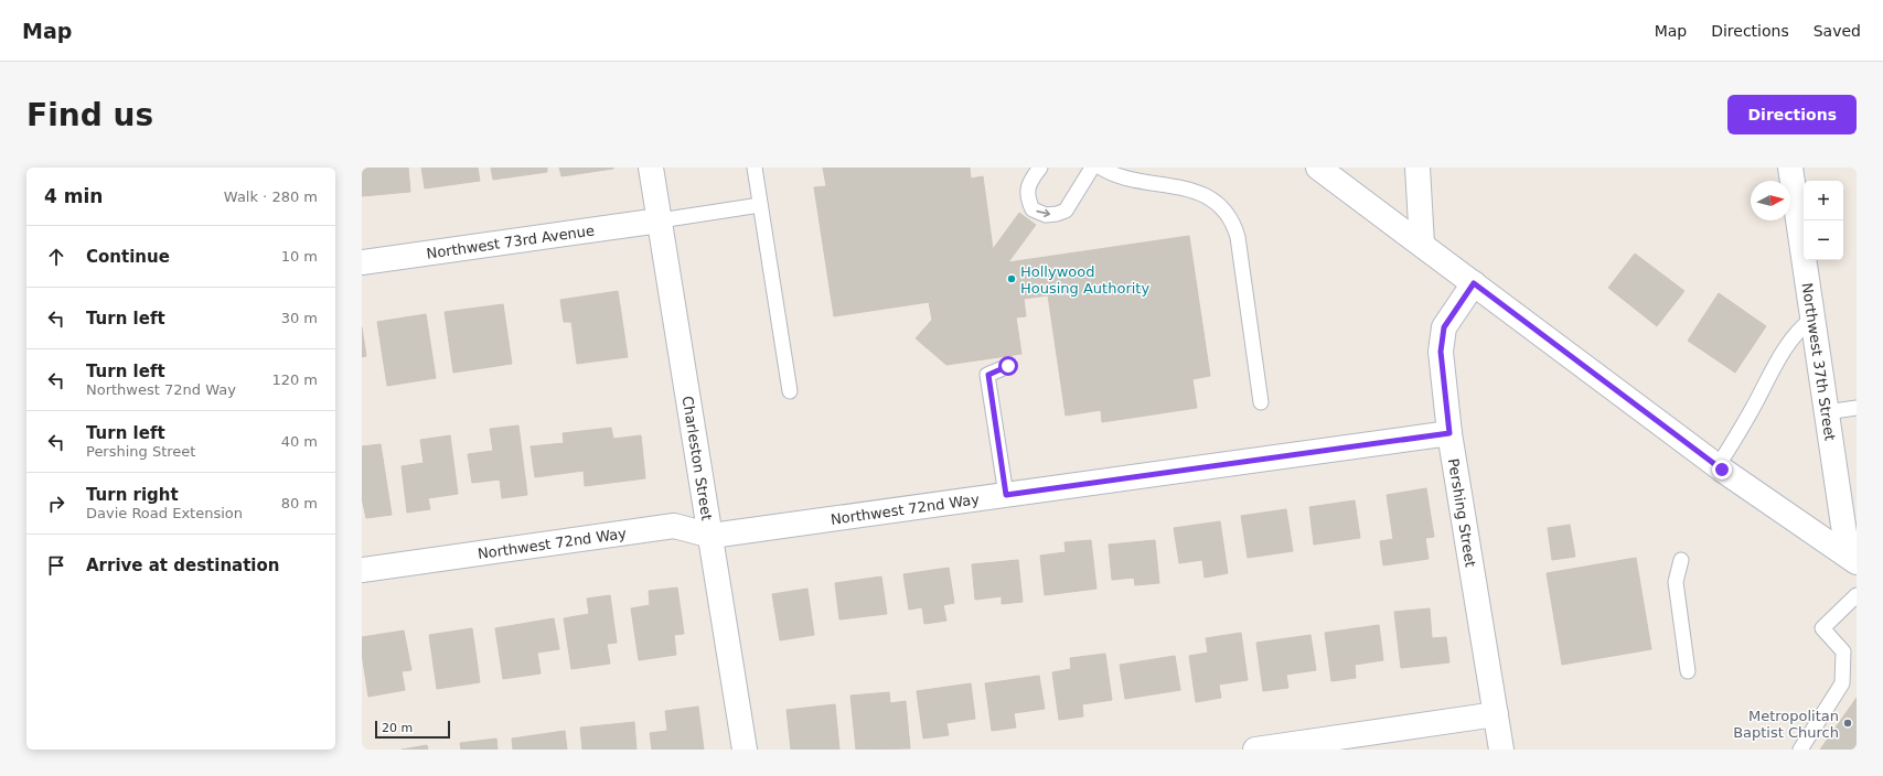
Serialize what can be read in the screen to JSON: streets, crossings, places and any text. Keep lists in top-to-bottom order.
{
  "streets": {
    "street": [
      "Northwest 73rd Avenue",
      "Northwest 37th Street",
      "Charleston Street",
      "Northwest 72nd Way",
      "Pershing Street"
    ]
  },
  "crossings": [
    ["Northwest 73rd Avenue", "Charleston Street"],
    ["Charleston Street", "Northwest 72nd Way"],
    ["Northwest 72nd Way", "Pershing Street"]
  ],
  "places": ["Hollywood Housing Authority", "Metropolitan Baptist Church"],
  "scale_bar": "20 m",
  "north": "right",
  "page": {
    "header": "Map",
    "nav": ["Map", "Directions", "Saved"],
    "buttons": "Directions",
    "title": "Find us",
    "heading": ["4 min", "Walk · 280 m"],
    "map_buttons": ["+", "−"],
    "list": [
      ["Continue", "10 m"],
      ["Turn left", "30 m"],
      ["Turn left", "Northwest 72nd Way", "120 m"],
      ["Turn left", "Pershing Street", "40 m"],
      ["Turn right", "Davie Road Extension", "80 m"],
      "Arrive at destination"
    ],
    "scale": "20 m"
  }
}
